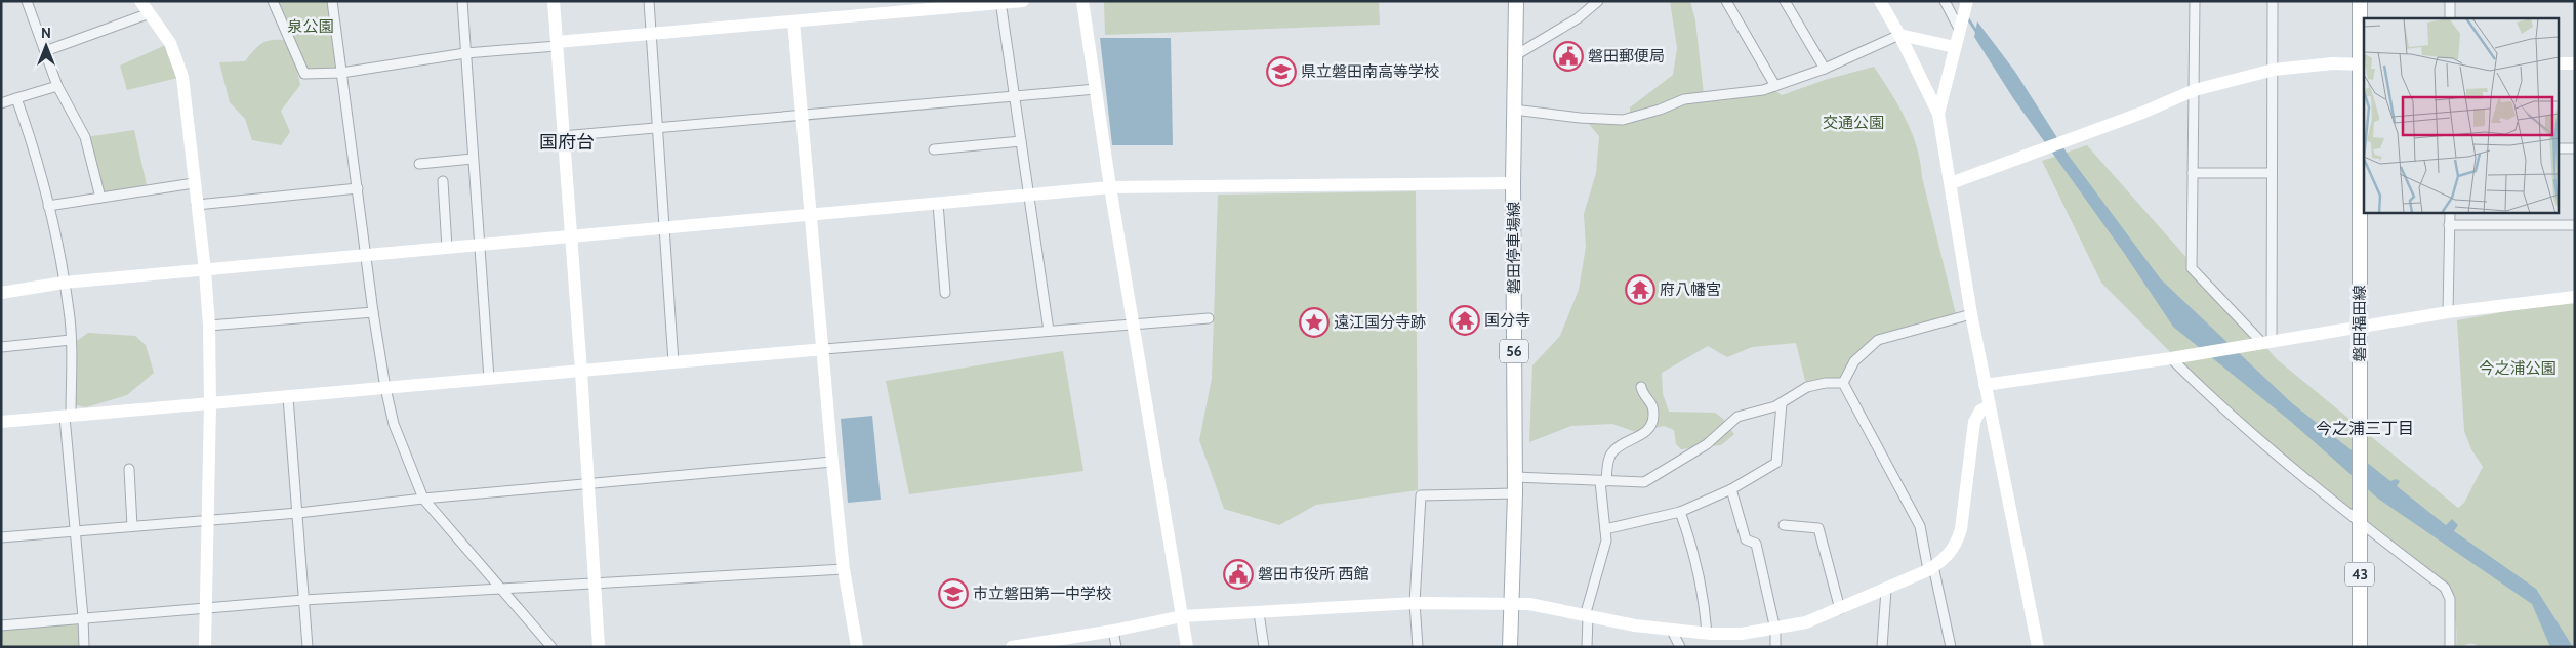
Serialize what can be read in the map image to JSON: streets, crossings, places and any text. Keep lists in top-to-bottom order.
{
  "streets": {
    "main road": [
      "磐田停車場線",
      "磐田福田線",
      "56",
      "43"
    ]
  },
  "districts": ["国府台", "今之浦三丁目"],
  "parks": ["泉公園", "交通公園", "今之浦公園"],
  "places": {
    "public building": ["磐田郵便局", "磐田市役所 西館"],
    "school or university": ["県立磐田南高等学校", "市立磐田第一中学校"],
    "temple": ["府八幡宮", "国分寺"],
    "place": ["遠江国分寺跡"]
  },
  "north": "top"
}
